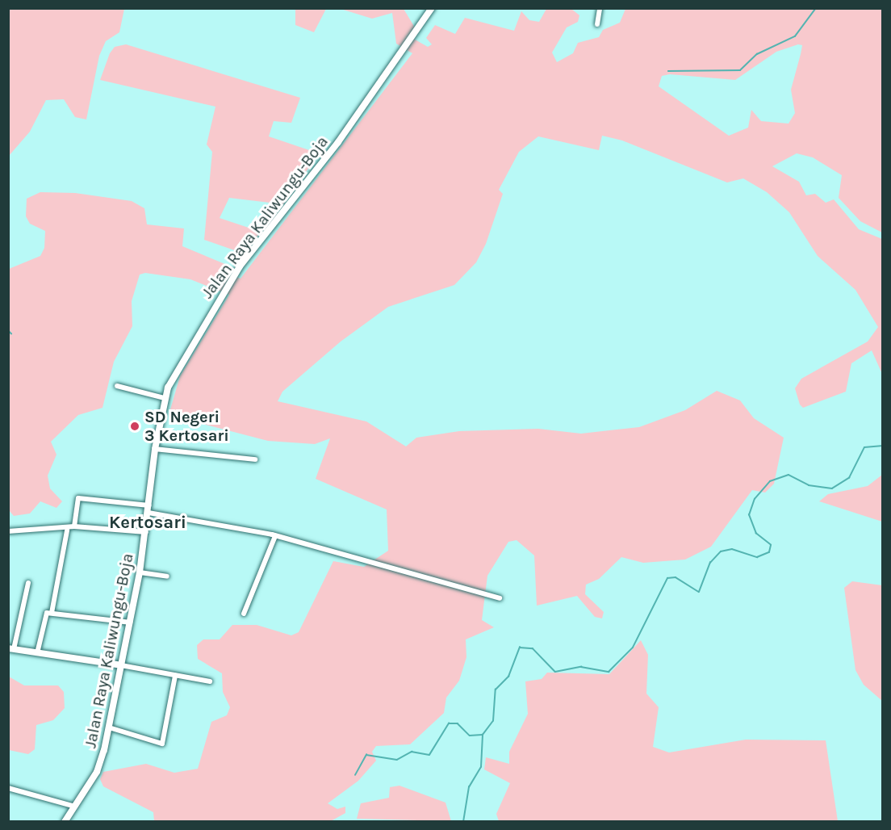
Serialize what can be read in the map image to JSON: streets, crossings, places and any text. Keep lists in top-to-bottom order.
{
  "streets": {
    "main road": ["Jalan Raya Kaliwungu-Boja"]
  },
  "districts": ["Kertosari"],
  "places": ["SD Negeri 3 Kertosari"]
}
